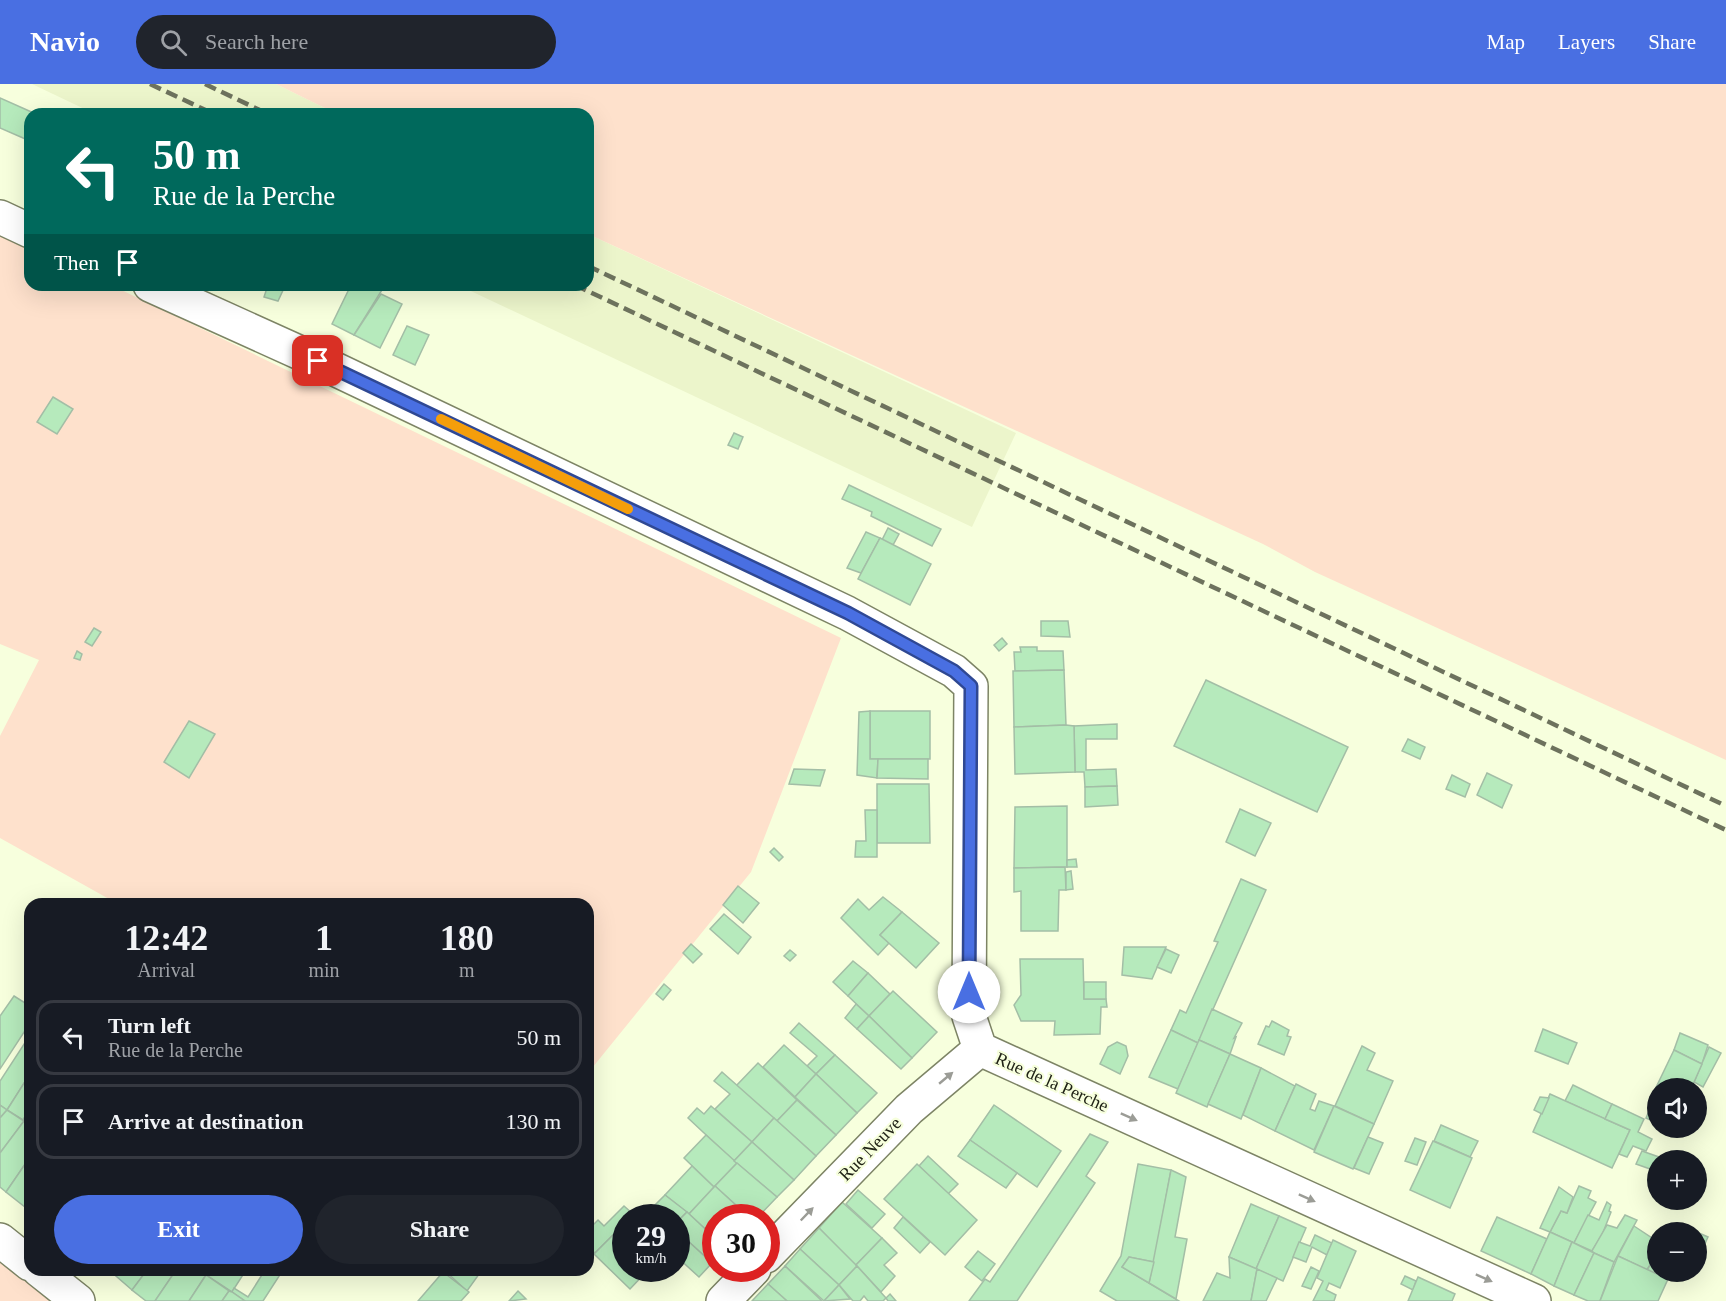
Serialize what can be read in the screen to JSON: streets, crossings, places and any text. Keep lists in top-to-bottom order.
{
  "streets": {
    "street": ["Rue de la Perche", "Rue Neuve"]
  },
  "crossings": [
    ["Rue de la Perche", "Rue Neuve"]
  ],
  "one_way": ["Rue Neuve"],
  "page": {
    "header": "Navio",
    "search": "Search here",
    "nav": ["Map", "Layers", "Share"],
    "turn": ["50 m", "Rue de la Perche"],
    "then": "Then",
    "eta": [
      "12:42",
      "Arrival",
      "1",
      "min",
      "180",
      "m"
    ],
    "list": [
      {
        "name": "Turn left",
        "note": "Rue de la Perche",
        "value": "50 m"
      },
      {
        "name": "Arrive at destination",
        "value": "130 m"
      }
    ],
    "map_buttons": ["+", "−"],
    "buttons": ["Exit", "Share"],
    "speed": "29 km/h",
    "limit": "30"
  }
}
